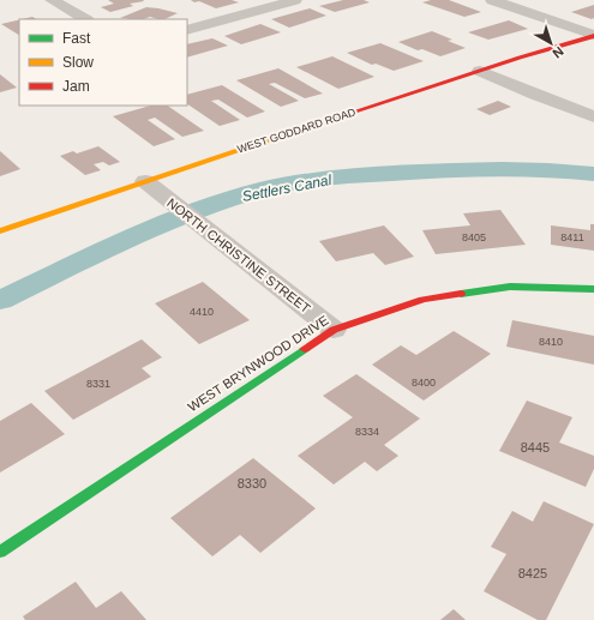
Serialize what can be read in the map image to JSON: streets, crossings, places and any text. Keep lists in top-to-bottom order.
{
  "streets": {
    "street": ["WEST GODDARD ROAD", "NORTH CHRISTINE STREET", "WEST BRYNWOOD DRIVE"]
  },
  "crossings": [
    ["WEST GODDARD ROAD", "NORTH CHRISTINE STREET"],
    ["NORTH CHRISTINE STREET", "WEST BRYNWOOD DRIVE"]
  ],
  "water": ["Settlers Canal"],
  "house_numbers": [
    "8405",
    "8411",
    "4410",
    "8410",
    "8400",
    "8331",
    "8334",
    "8445",
    "8330",
    "8425"
  ],
  "legend": ["Fast", "Slow", "Jam"],
  "north": "bottom right"
}
